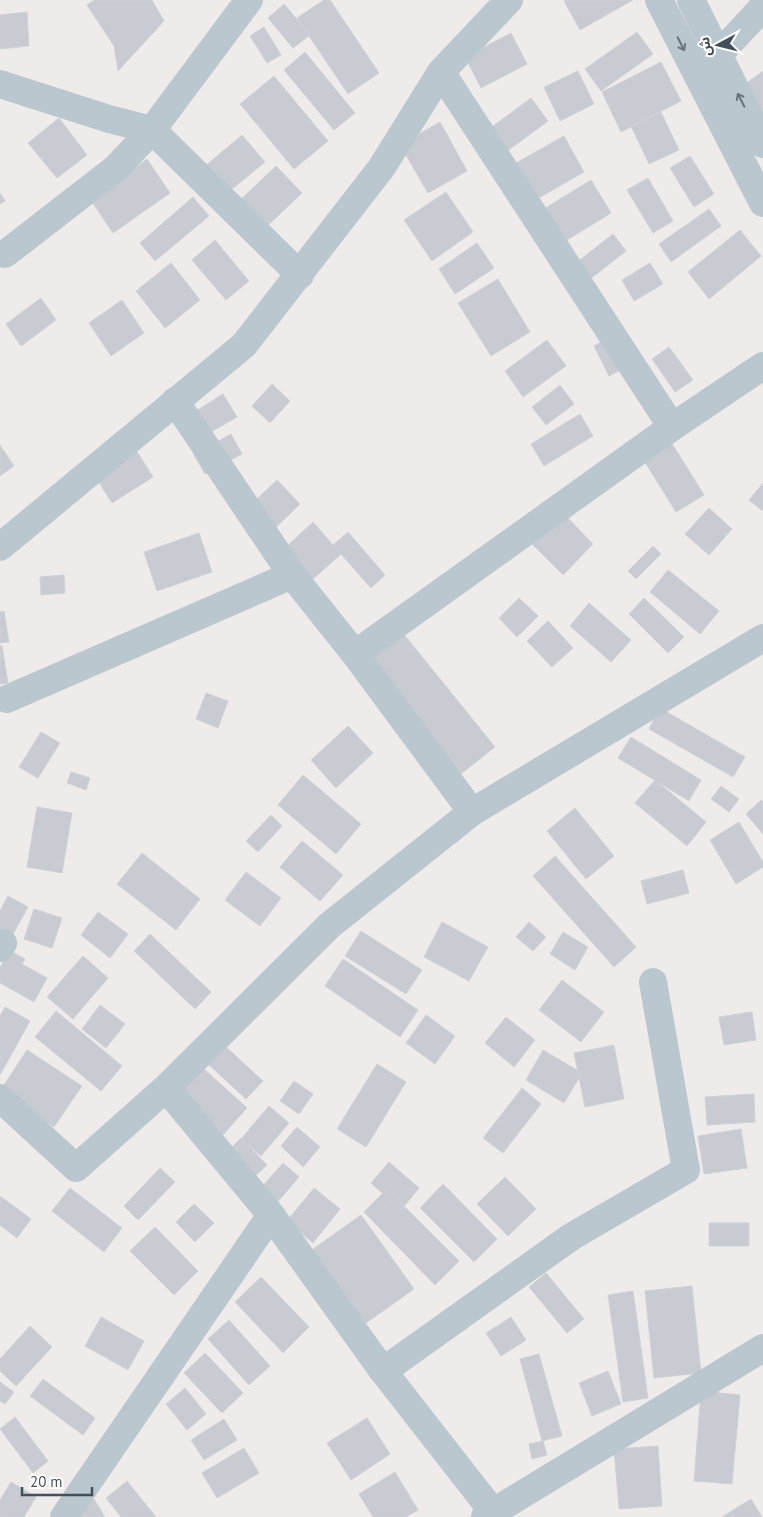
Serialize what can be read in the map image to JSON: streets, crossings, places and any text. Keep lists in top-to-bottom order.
{
  "scale_bar": "20 m",
  "north": "left"
}
